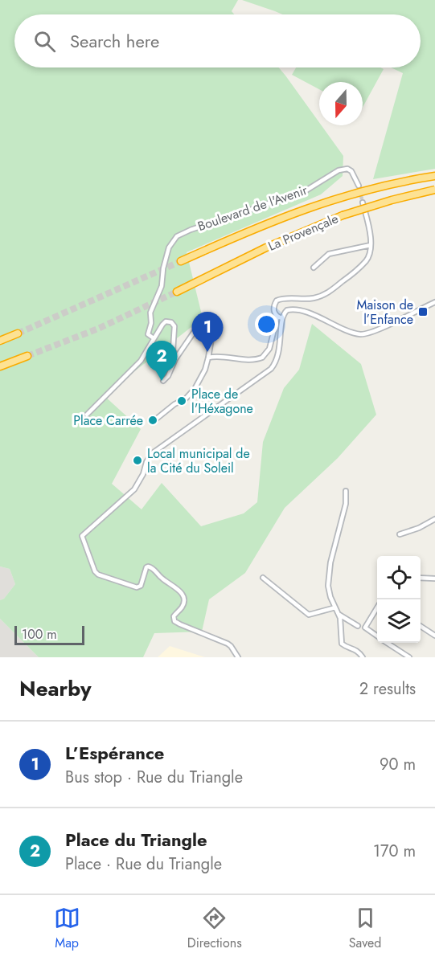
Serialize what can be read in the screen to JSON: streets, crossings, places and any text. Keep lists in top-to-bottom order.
{
  "streets": {
    "highway": ["La Provençale"],
    "street": ["Boulevard de l'Avenir"]
  },
  "places": {
    "transit": ["Maison de l’Enfance"],
    "other": ["Place de l'Héxagone", "Place Carrée", "Local municipal de la Cité du Soleil"]
  },
  "scale_bar": "100 m",
  "north": "bottom",
  "page": {
    "search": "Search here",
    "pins": ["1", "2"],
    "scale": "100 m",
    "heading": ["Nearby", "2 results"],
    "list": [
      {
        "mark": "1",
        "name": "L’Espérance",
        "note": "Bus stop · Rue du Triangle",
        "value": "90 m"
      },
      {
        "mark": "2",
        "name": "Place du Triangle",
        "note": "Place · Rue du Triangle",
        "value": "170 m"
      }
    ],
    "nav": ["Map", "Directions", "Saved"]
  }
}
